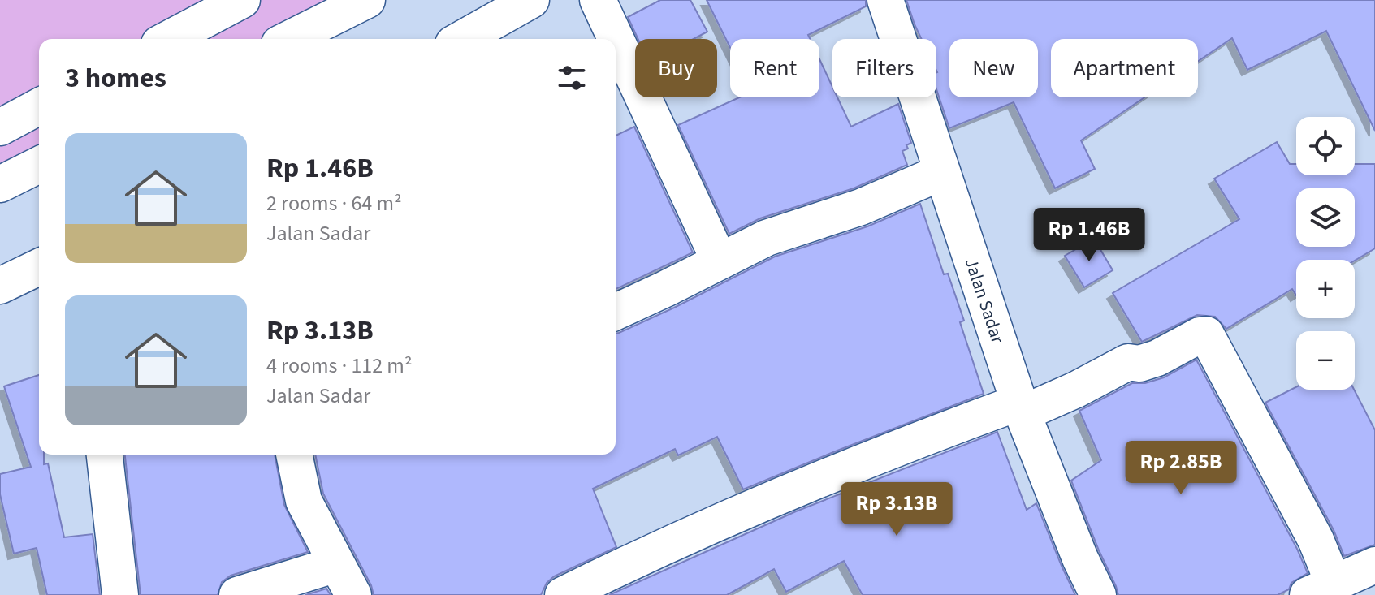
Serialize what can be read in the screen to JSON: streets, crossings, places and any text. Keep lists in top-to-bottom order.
{
  "streets": {
    "street": ["Jalan Sadar"]
  },
  "page": {
    "chip": [
      "Buy",
      "Rent",
      "Filters",
      "New",
      "Apartment"
    ],
    "heading": "3 homes",
    "map_buttons": ["+", "−"],
    "list": [
      {
        "name": "Rp 1.46B",
        "note": "2 rooms · 64 m² · Jalan Sadar"
      },
      {
        "name": "Rp 3.13B",
        "note": "4 rooms · 112 m² · Jalan Sadar"
      }
    ],
    "price": ["Rp 1.46B", "Rp 2.85B", "Rp 3.13B"]
  }
}
